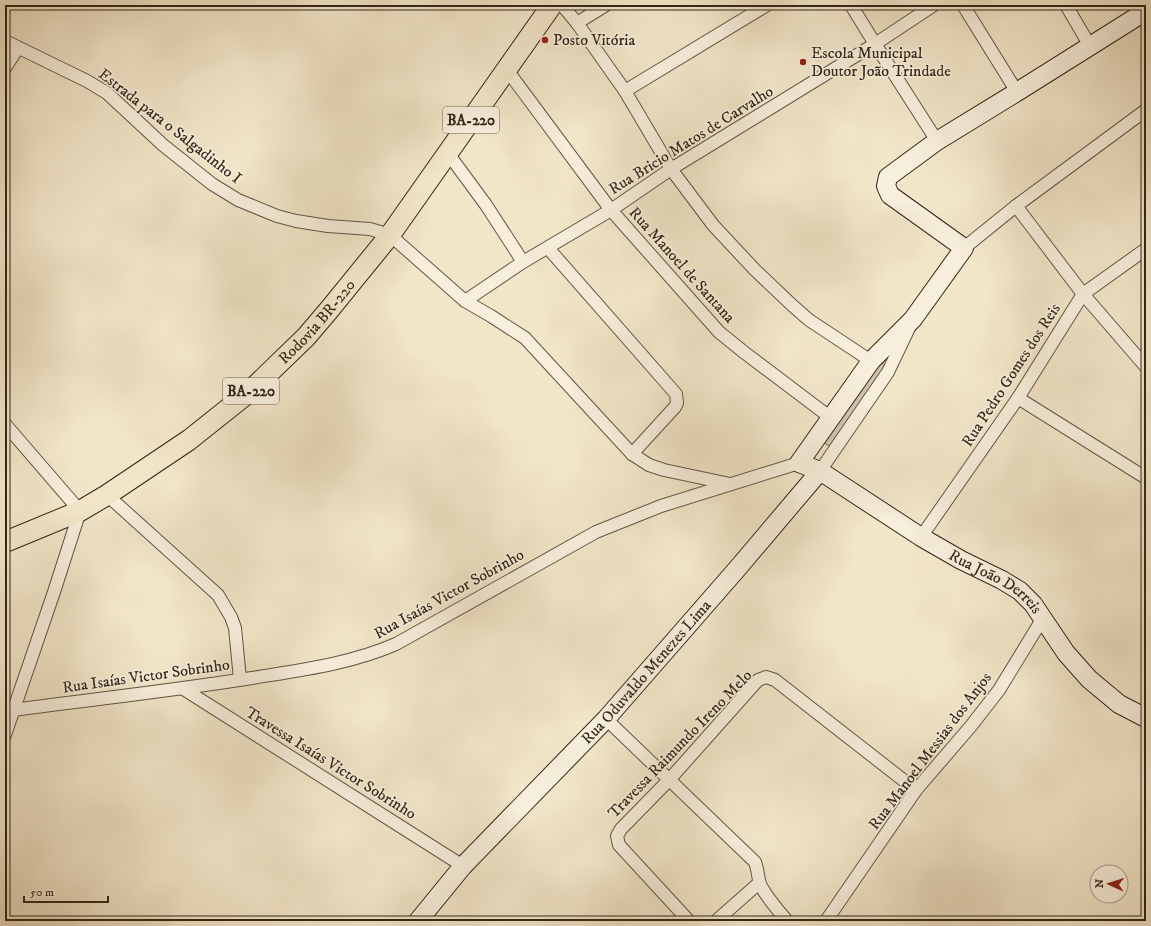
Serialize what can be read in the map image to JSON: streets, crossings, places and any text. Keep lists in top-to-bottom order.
{
  "streets": {
    "main road": ["BA-220", "Rodovia BR-220"],
    "street": [
      "Estrada para o Salgadinho I",
      "Rua Bricio Matos de Carvalho",
      "Rua Manoel de Santana",
      "Rua Pedro Gomes dos Reis",
      "Rua João Derreis",
      "Rua Isaías Victor Sobrinho",
      "Rua Oduvaldo Menezes Lima",
      "Travessa Raimundo Ireno Melo",
      "Rua Manoel Messias dos Anjos",
      "Travessa Isaías Victor Sobrinho"
    ]
  },
  "crossings": [
    ["BA-220", "Estrada para o Salgadinho I"],
    ["BA-220", "Rua Manoel de Santana"],
    ["BA-220", "Rodovia BR-220"],
    ["Estrada para o Salgadinho I", "Rodovia BR-220"],
    ["Rua Bricio Matos de Carvalho", "Rua Manoel de Santana"],
    ["Rua Pedro Gomes dos Reis", "Rua João Derreis"],
    ["Rua João Derreis", "Rua Isaías Victor Sobrinho"],
    ["Rua João Derreis", "Rua Oduvaldo Menezes Lima"],
    ["Rua João Derreis", "Rua Manoel Messias dos Anjos"],
    ["Rua Isaías Victor Sobrinho", "Travessa Isaías Victor Sobrinho"],
    ["Rua Oduvaldo Menezes Lima", "Travessa Isaías Victor Sobrinho"],
    ["Travessa Raimundo Ireno Melo", "Rua Manoel Messias dos Anjos"]
  ],
  "places": ["Posto Vitória", "Escola Municipal Doutor João Trindade"],
  "scale_bar": "50 m",
  "north": "left"
}
